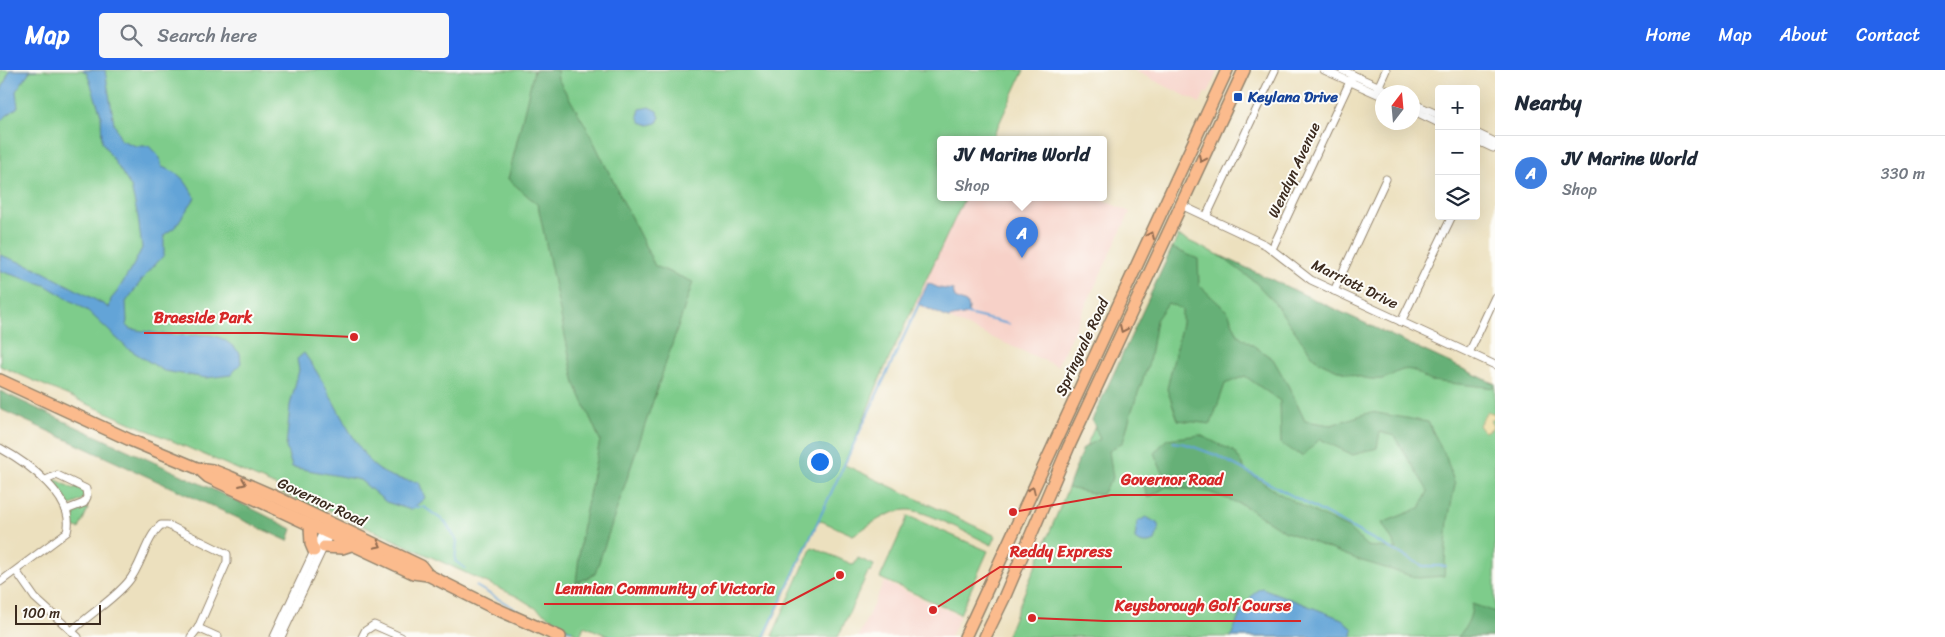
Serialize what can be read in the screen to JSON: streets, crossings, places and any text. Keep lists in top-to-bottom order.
{
  "streets": {
    "main road": ["Springvale Road", "Governor Road"],
    "street": ["Wendyn Avenue", "Marriott Drive"]
  },
  "crossings": [
    ["Wendyn Avenue", "Marriott Drive"],
    ["Marriott Drive", "Springvale Road"]
  ],
  "places": {
    "transit": ["Keylana Drive"],
    "other": [
      "Braeside Park",
      "Governor Road",
      "Lemnian Community of Victoria",
      "Reddy Express",
      "Keysborough Golf Course"
    ]
  },
  "scale_bar": "100 m",
  "north": "top",
  "page": {
    "header": "Map",
    "search": "Search here",
    "nav": [
      "Home",
      "Map",
      "About",
      "Contact"
    ],
    "heading": "Nearby",
    "map_buttons": ["+", "−"],
    "list": [
      {
        "mark": "A",
        "name": "JV Marine World",
        "note": "Shop",
        "value": "330 m"
      }
    ],
    "popup": ["JV Marine World", "Shop"],
    "pins": "A",
    "scale": "100 m"
  }
}
